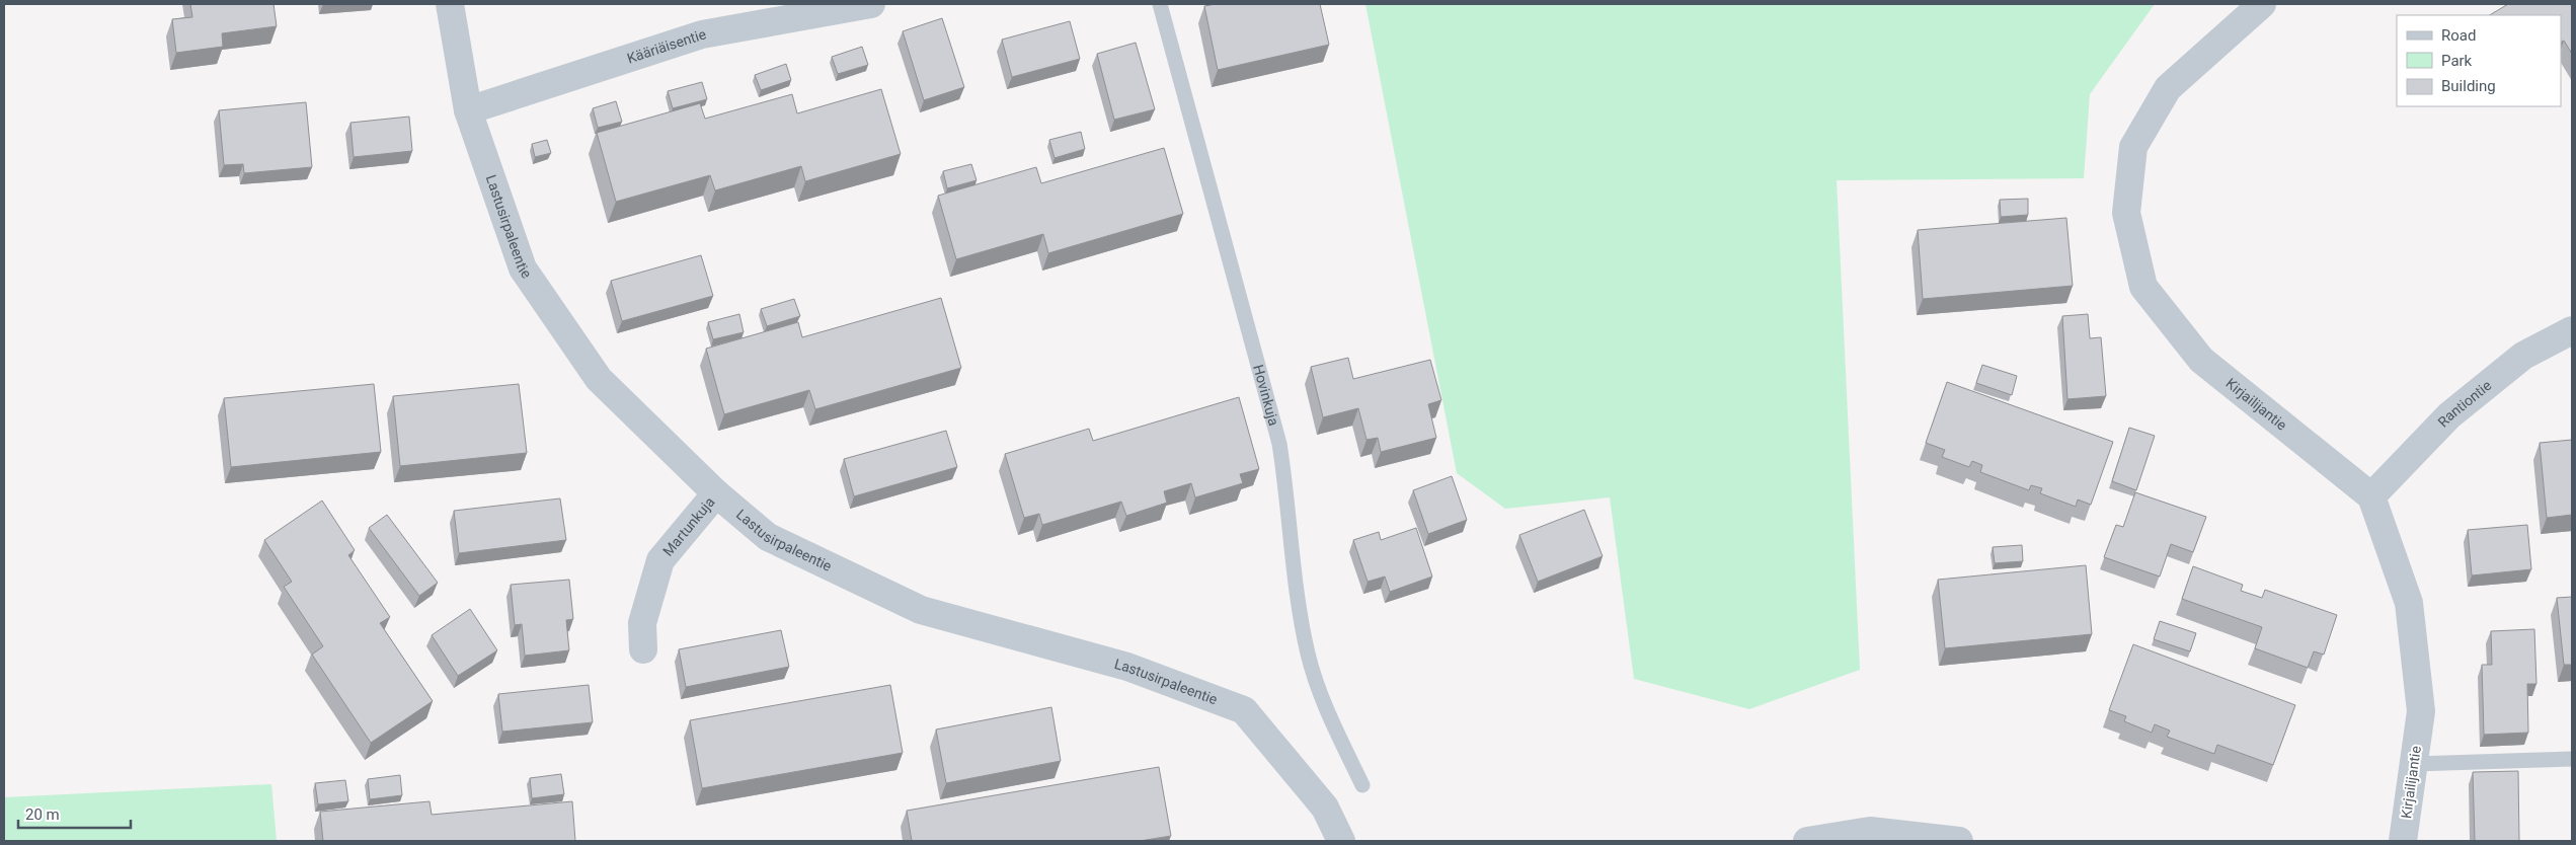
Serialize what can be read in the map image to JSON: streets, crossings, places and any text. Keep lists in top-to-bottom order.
{
  "streets": {
    "street": [
      "Kääriäisentie",
      "Lastusirpaleentie",
      "Kirjailijantie",
      "Rantiontie",
      "Martunkuja"
    ],
    "lane": ["Hovinkuja"]
  },
  "crossings": [
    ["Kääriäisentie", "Lastusirpaleentie"],
    ["Lastusirpaleentie", "Martunkuja"],
    ["Kirjailijantie", "Rantiontie"]
  ],
  "legend": ["Road", "Park", "Building"],
  "scale_bar": "20 m"
}
